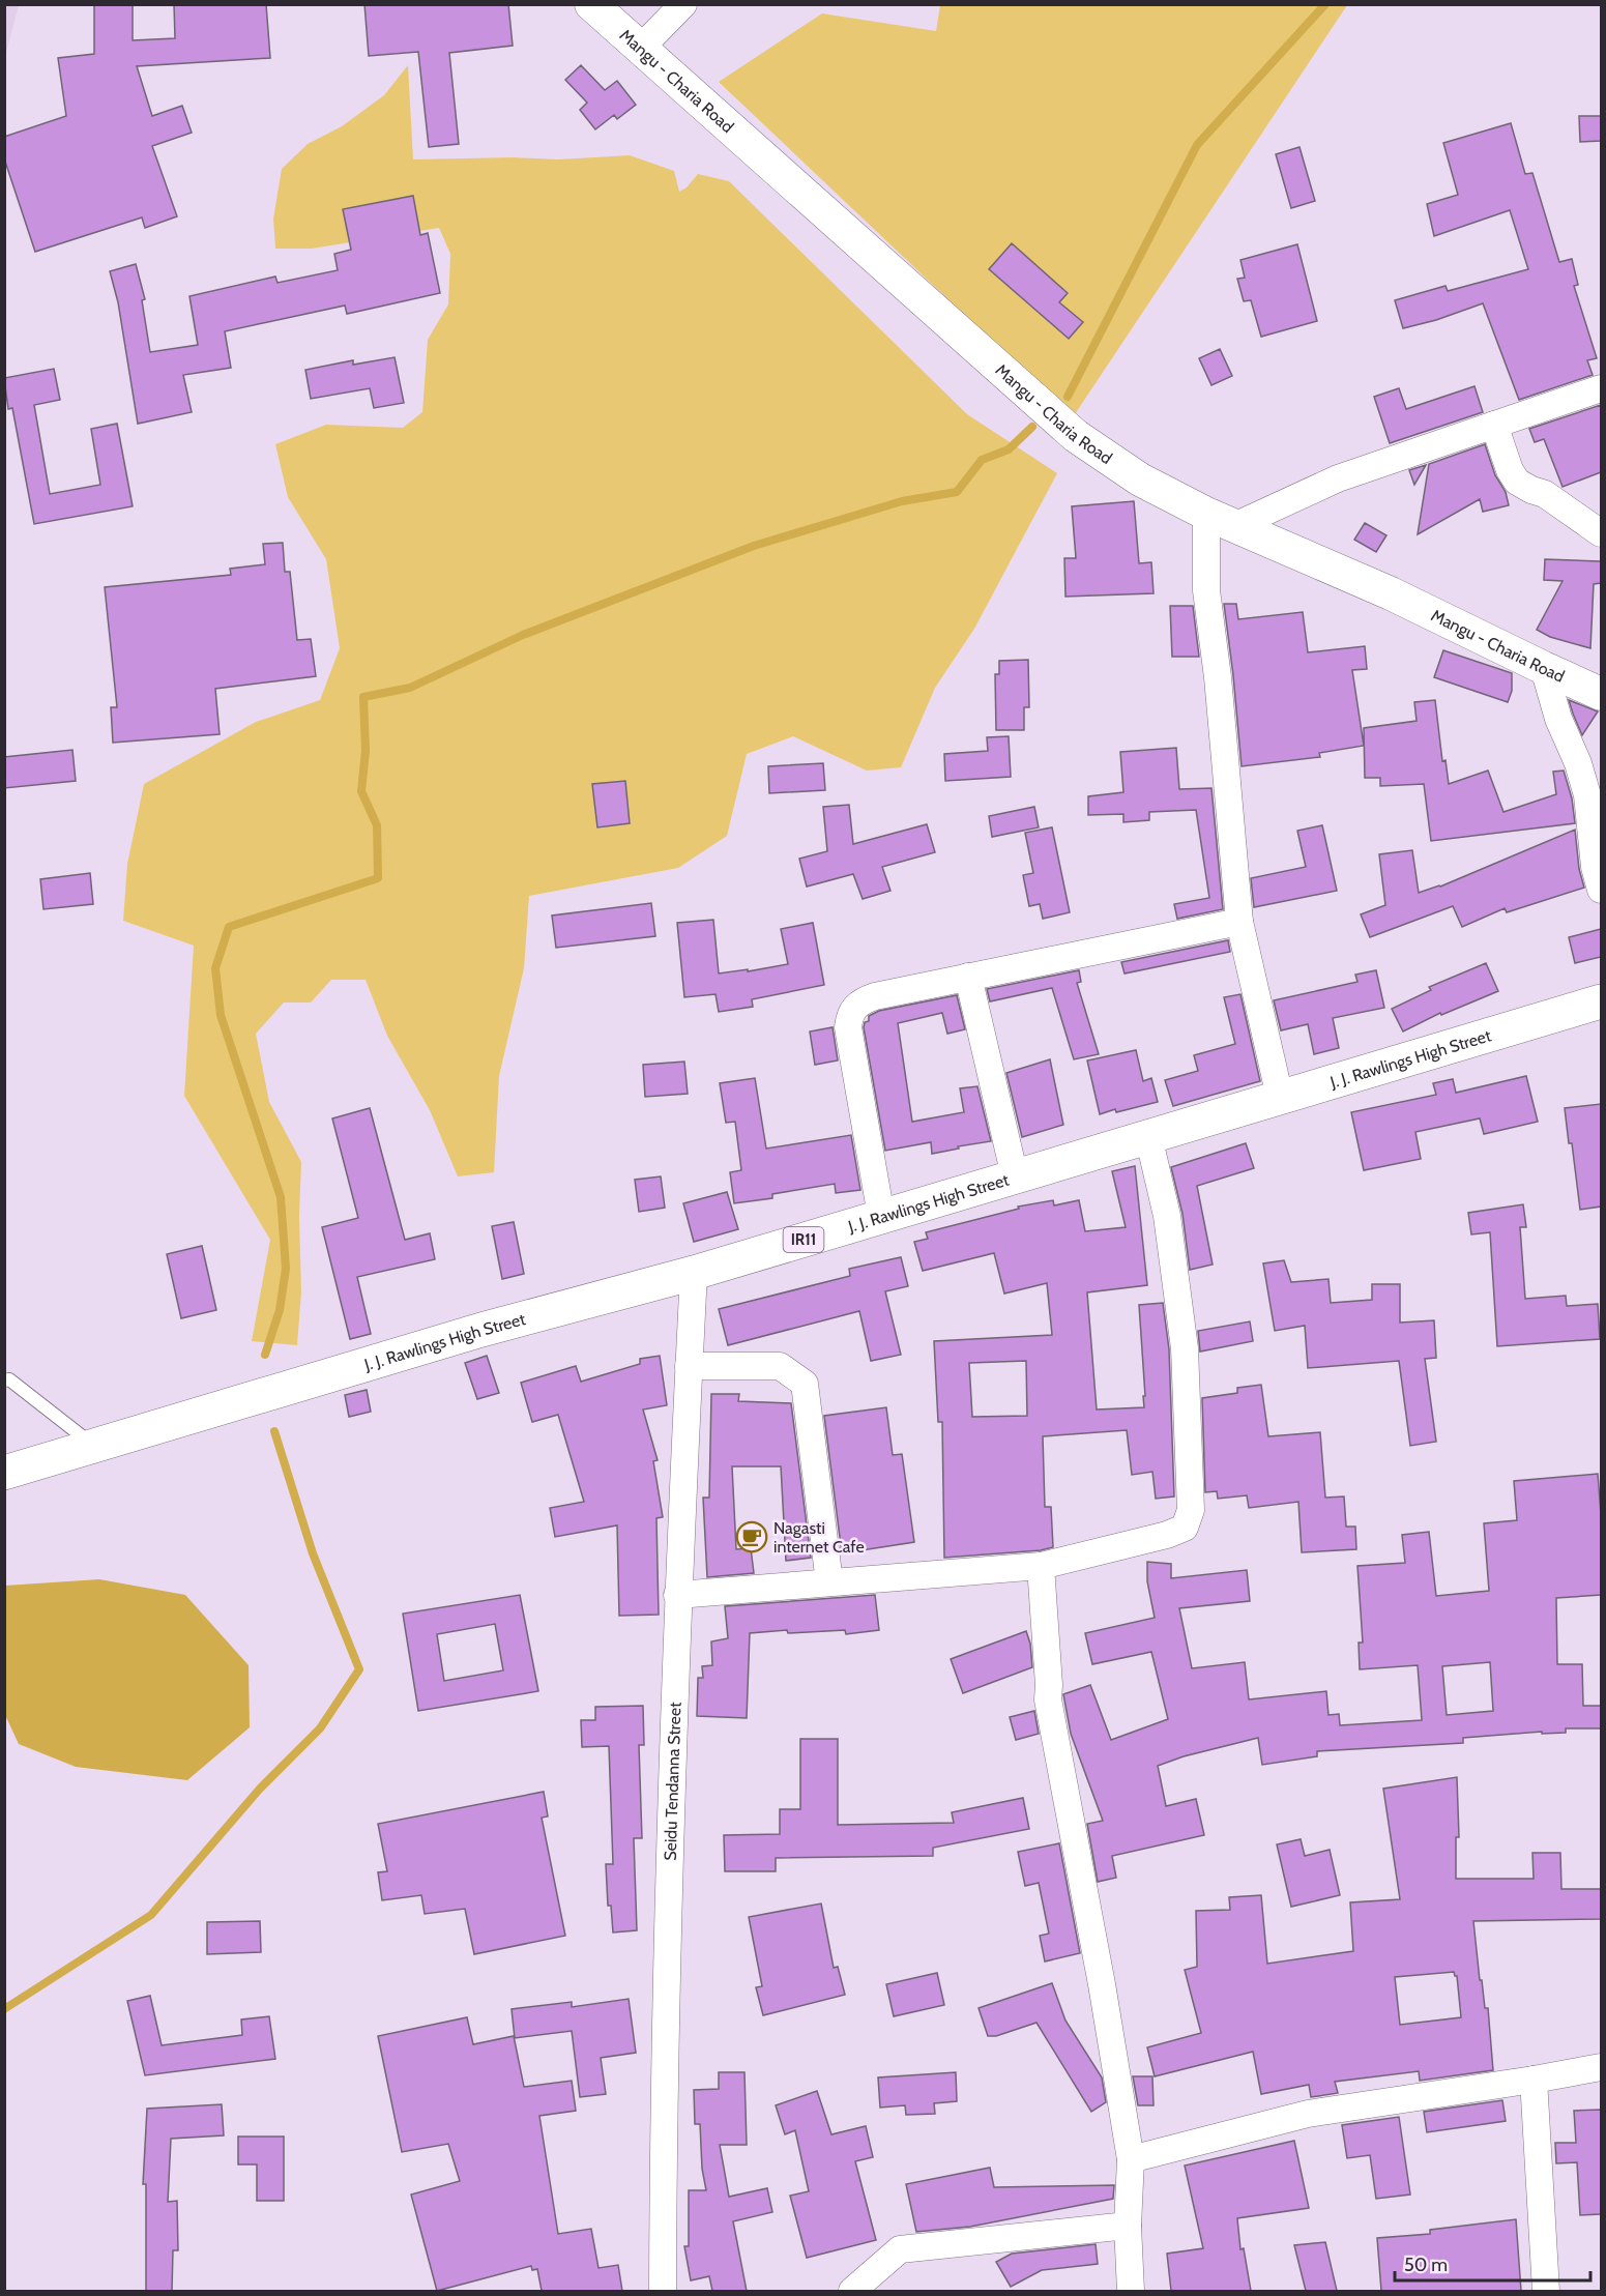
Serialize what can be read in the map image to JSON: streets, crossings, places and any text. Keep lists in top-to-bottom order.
{
  "streets": {
    "main road": ["J. J. Rawlings High Street", "IR11"],
    "street": ["Mangu - Charia Road", "Seidu Tendanna Street"]
  },
  "crossings": [
    ["J. J. Rawlings High Street", "Seidu Tendanna Street"]
  ],
  "places": {
    "cafe": ["Nagasti internet Cafe"]
  },
  "scale_bar": "50 m"
}
